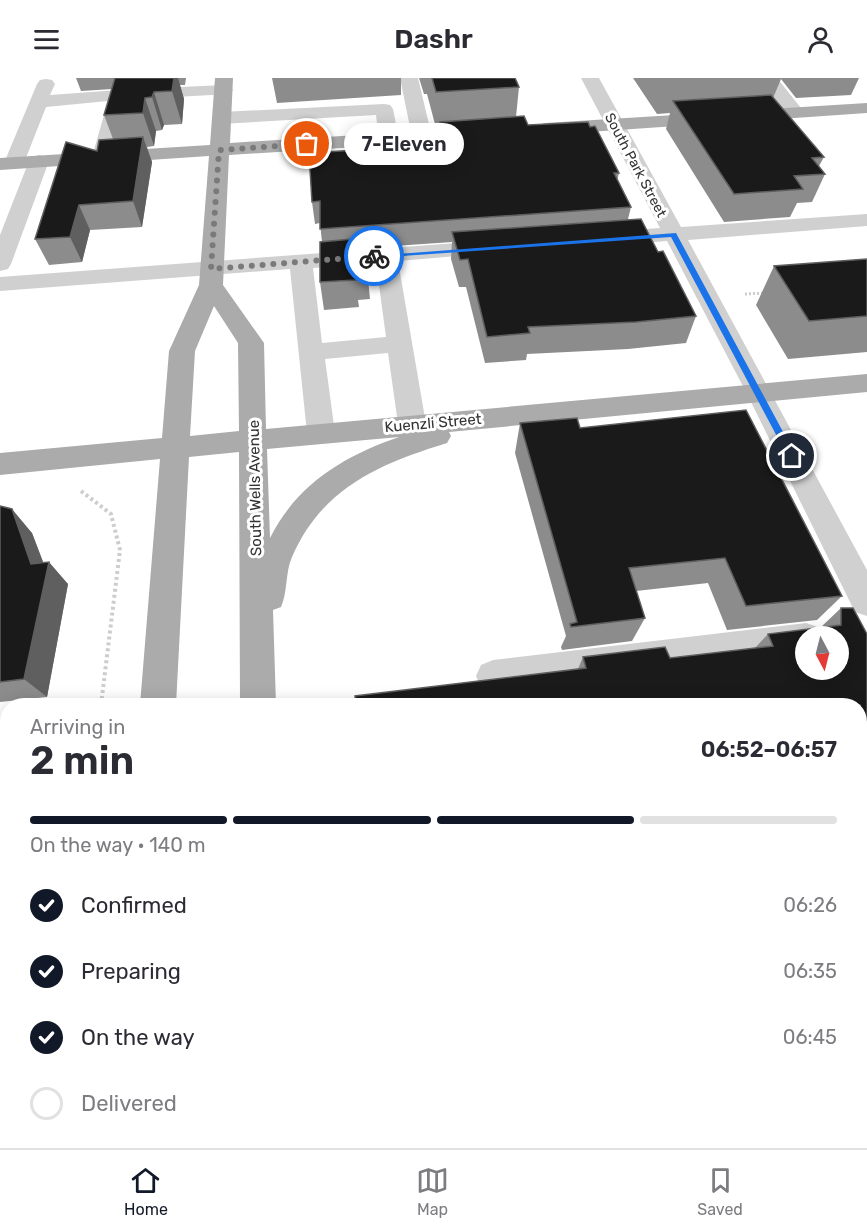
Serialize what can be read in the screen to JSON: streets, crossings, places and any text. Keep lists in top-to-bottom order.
{
  "streets": {
    "main road": ["Kuenzli Street", "South Wells Avenue"],
    "street": ["South Park Street"]
  },
  "crossings": [
    ["South Park Street", "Kuenzli Street"],
    ["Kuenzli Street", "South Wells Avenue"]
  ],
  "places": ["7-Eleven"],
  "north": "bottom",
  "page": {
    "header": "Dashr",
    "bubble": "7-Eleven",
    "heading": ["2 min", "Arriving in", "06:52–06:57"],
    "bar": "On the way · 140 m",
    "list": [
      ["Confirmed", "06:26"],
      ["Preparing", "06:35"],
      ["On the way", "06:45"],
      "Delivered"
    ],
    "tabs": ["Home", "Map", "Saved"]
  }
}
